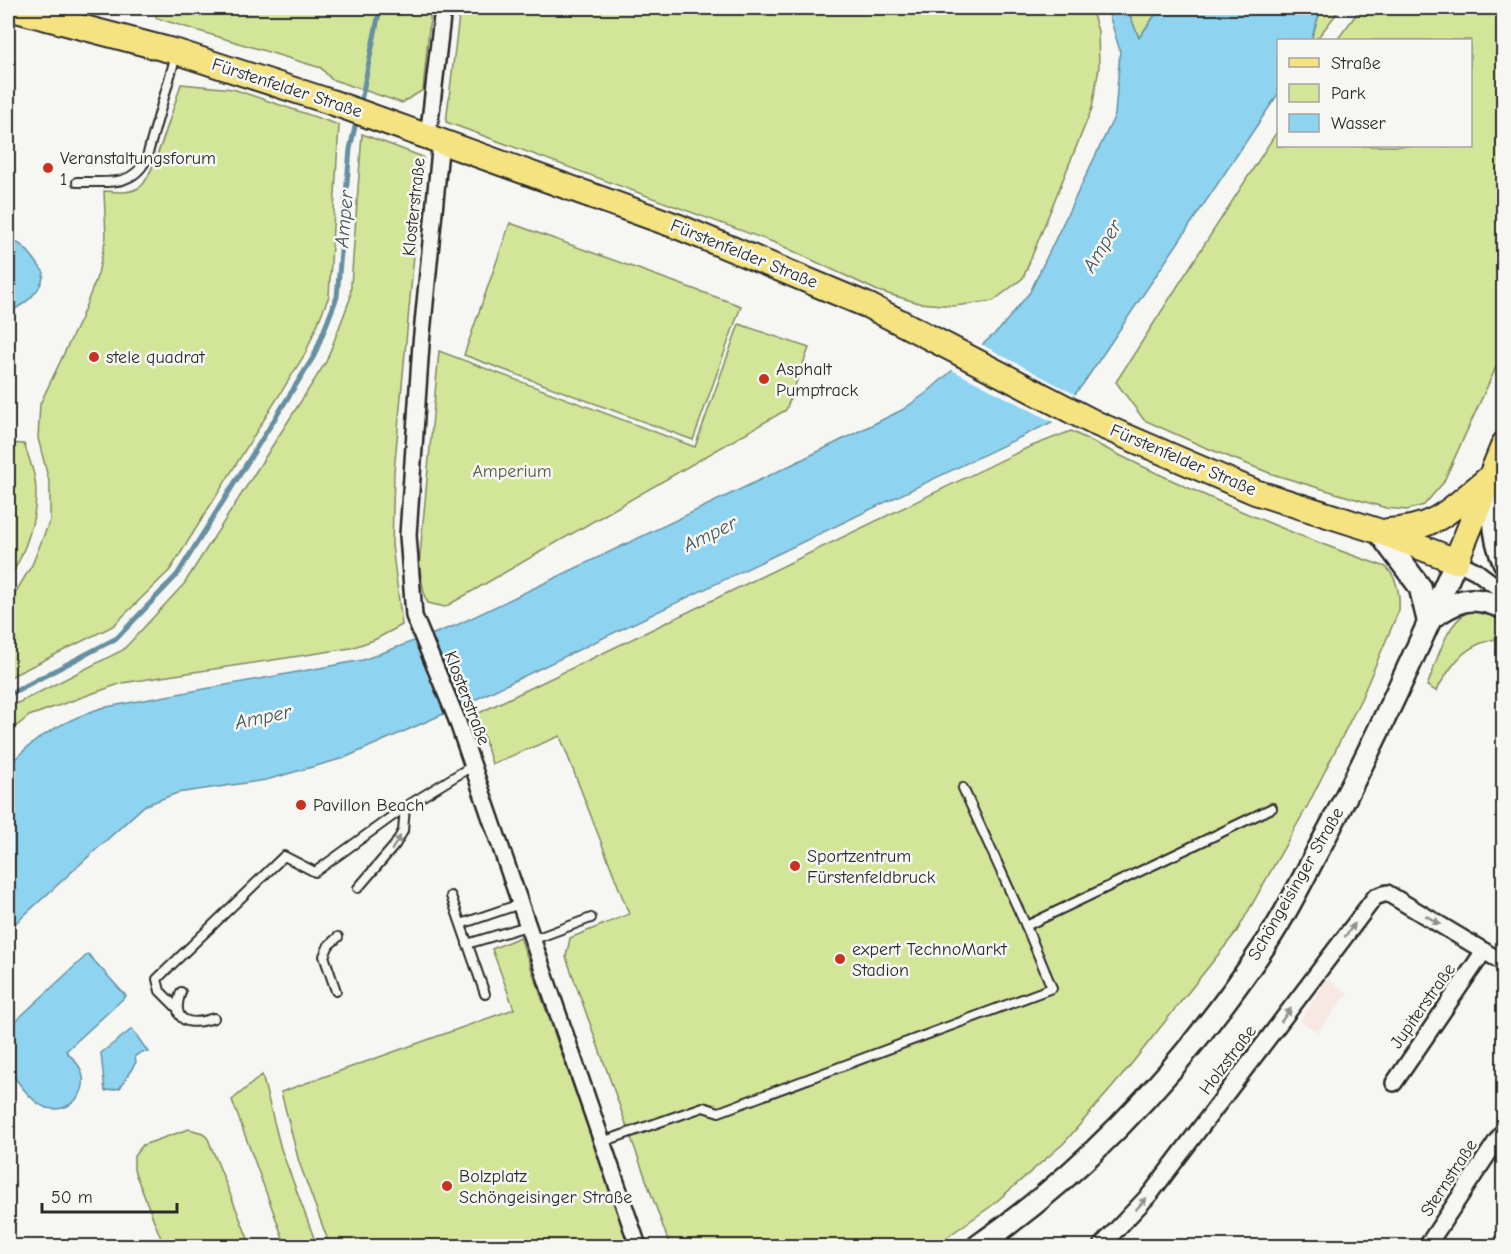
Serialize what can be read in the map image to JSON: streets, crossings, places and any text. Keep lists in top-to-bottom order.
{
  "streets": {
    "main road": ["Fürstenfelder Straße", "Schöngeisinger Straße"],
    "street": [
      "Klosterstraße",
      "Jupiterstraße",
      "Holzstraße",
      "Sternstraße"
    ]
  },
  "crossings": [
    ["Fürstenfelder Straße", "Klosterstraße"],
    ["Fürstenfelder Straße", "Schöngeisinger Straße"],
    ["Jupiterstraße", "Holzstraße"]
  ],
  "one_way": ["Holzstraße"],
  "water": ["Amper"],
  "parks": ["Amperium"],
  "places": [
    "Veranstaltungsforum 1",
    "stele quadrat",
    "Asphalt Pumptrack",
    "Pavillon Beach",
    "Sportzentrum Fürstenfeldbruck",
    "expert TechnoMarkt Stadion",
    "Bolzplatz Schöngeisinger Straße"
  ],
  "legend": ["Straße", "Park", "Wasser"],
  "scale_bar": "50 m"
}
